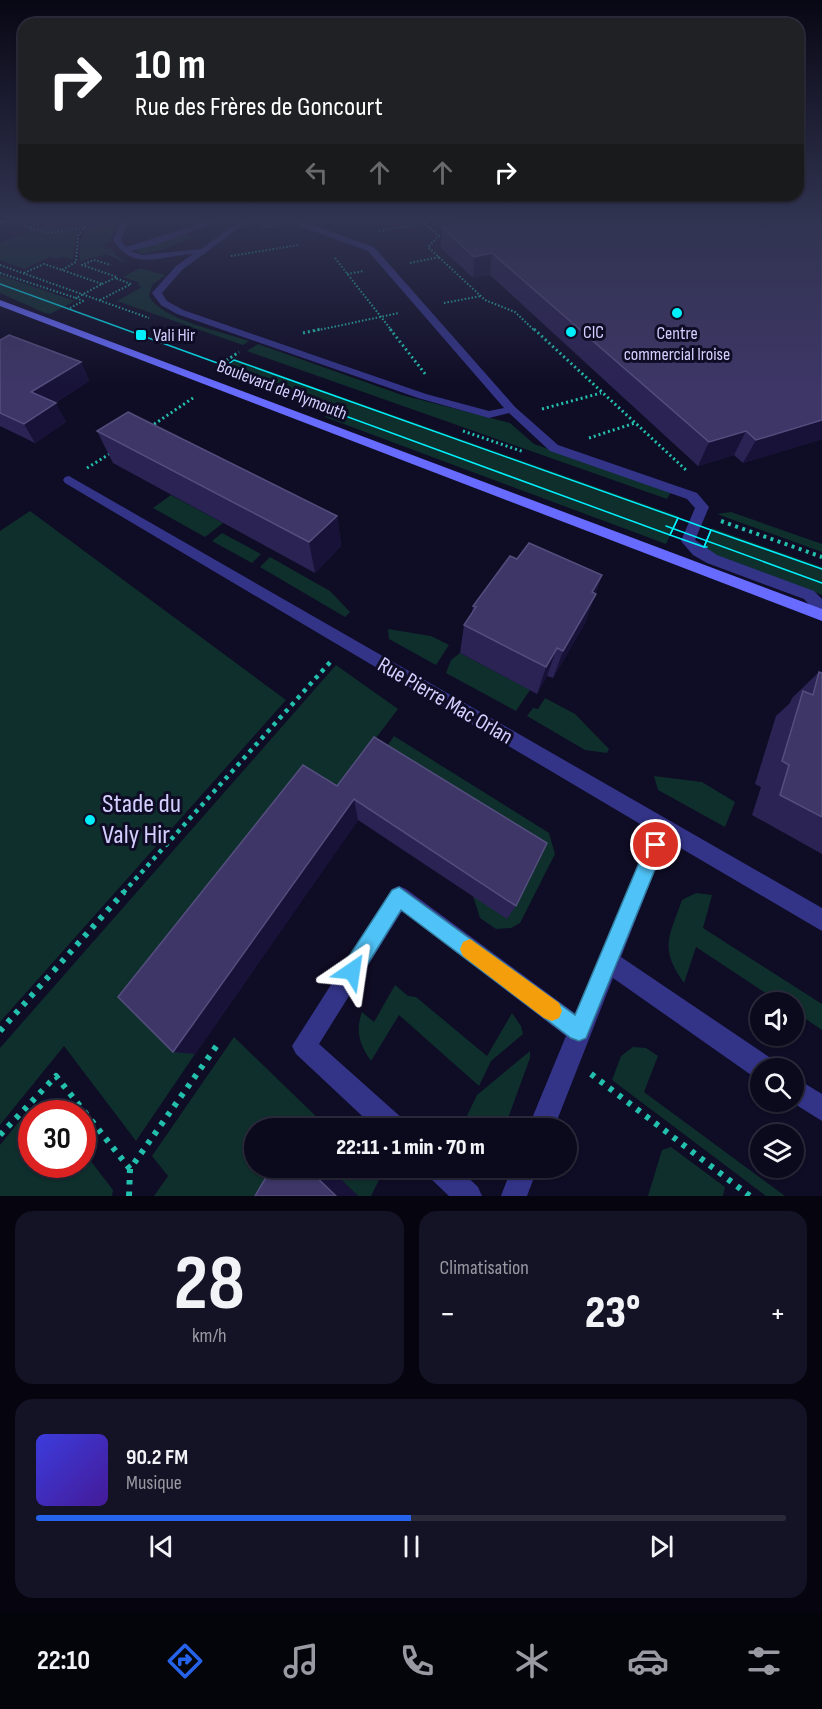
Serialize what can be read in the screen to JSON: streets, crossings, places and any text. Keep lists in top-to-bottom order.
{
  "streets": {
    "main road": ["Boulevard de Plymouth"],
    "street": ["Rue Pierre Mac Orlan"]
  },
  "places": {
    "other": ["Centre commercial Iroise", "CIC", "Stade du Valy Hir"],
    "transit": ["Vali Hir"]
  },
  "page": {
    "turn": ["10 m", "Rue des Frères de Goncourt"],
    "limit": "30",
    "trip": "22:11 · 1 min · 70 m",
    "tile": [
      ["28", "km/h"],
      "Climatisation"
    ],
    "heat": ["−", "23°", "+"],
    "song": ["90.2 FM", "Musique"],
    "tabs": "22:10"
  }
}
